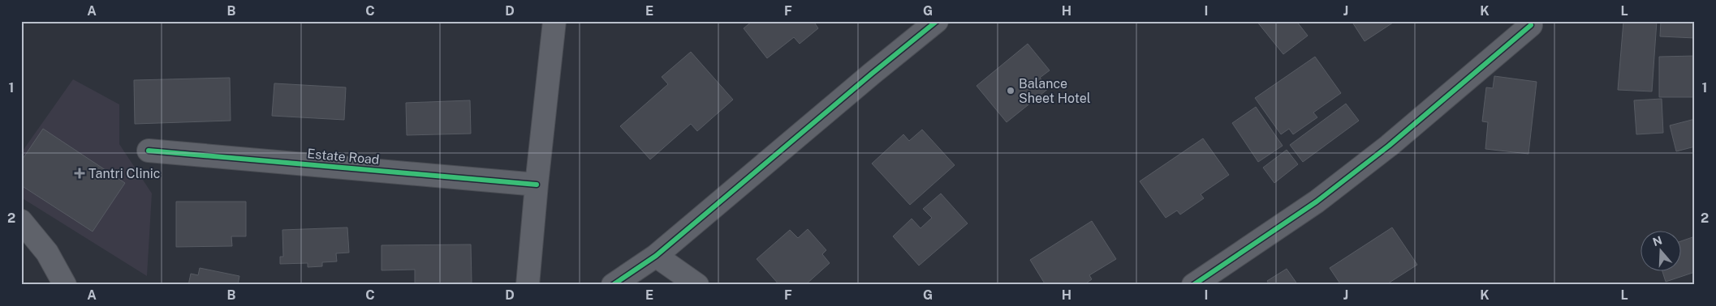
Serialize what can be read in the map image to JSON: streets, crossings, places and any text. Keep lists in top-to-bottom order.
{
  "streets": {
    "street": ["Estate Road"]
  },
  "places": {
    "other": ["Balance Sheet Hotel"],
    "health": ["Tantri Clinic"]
  },
  "north": "top",
  "grid": {
    "columns": [
      "A",
      "B",
      "C",
      "D",
      "E",
      "F",
      "G",
      "H",
      "I",
      "J",
      "K",
      "L"
    ],
    "rows": ["1", "2"]
  }
}
